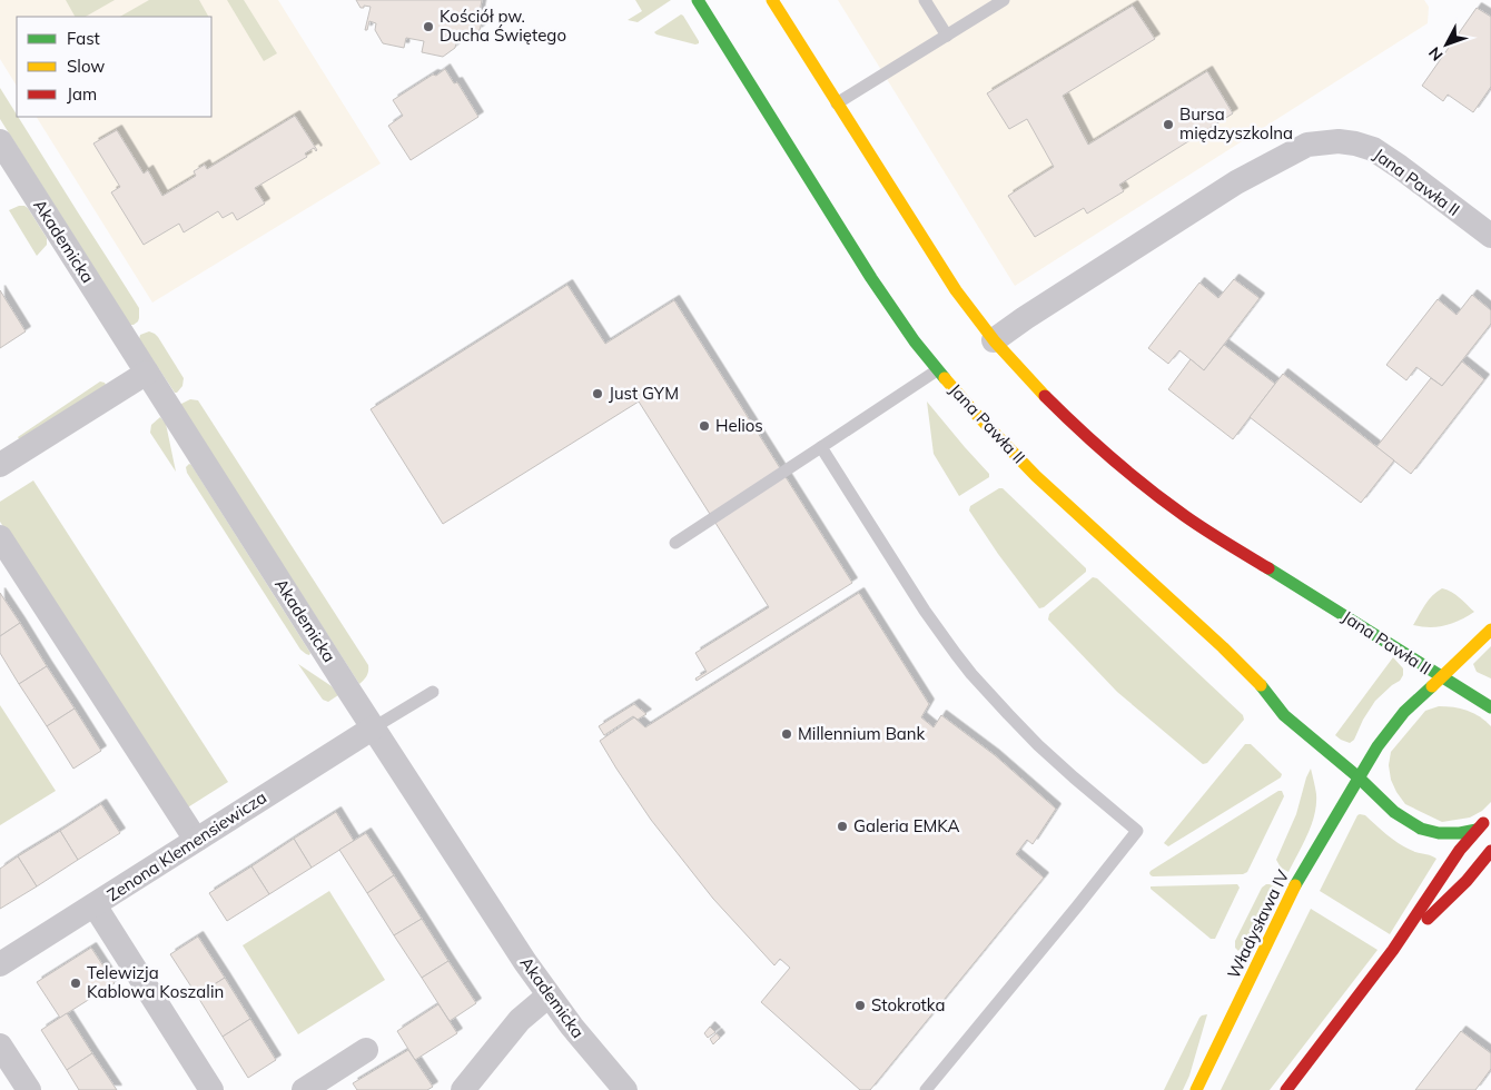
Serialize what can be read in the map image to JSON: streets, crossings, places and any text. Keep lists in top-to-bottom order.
{
  "streets": {
    "main road": ["Jana Pawła II", "Władysława IV"],
    "street": ["Akademicka", "Zenona Klemensiewicza"]
  },
  "crossings": [
    ["Jana Pawła II", "Władysława IV"],
    ["Akademicka", "Zenona Klemensiewicza"]
  ],
  "places": [
    "Kościół pw. Ducha Świętego",
    "Bursa międzyszkolna",
    "Just GYM",
    "Helios",
    "Millennium Bank",
    "Galeria EMKA",
    "Telewizja Kablowa Koszalin",
    "Stokrotka"
  ],
  "legend": ["Fast", "Slow", "Jam"],
  "north": "bottom left"
}
